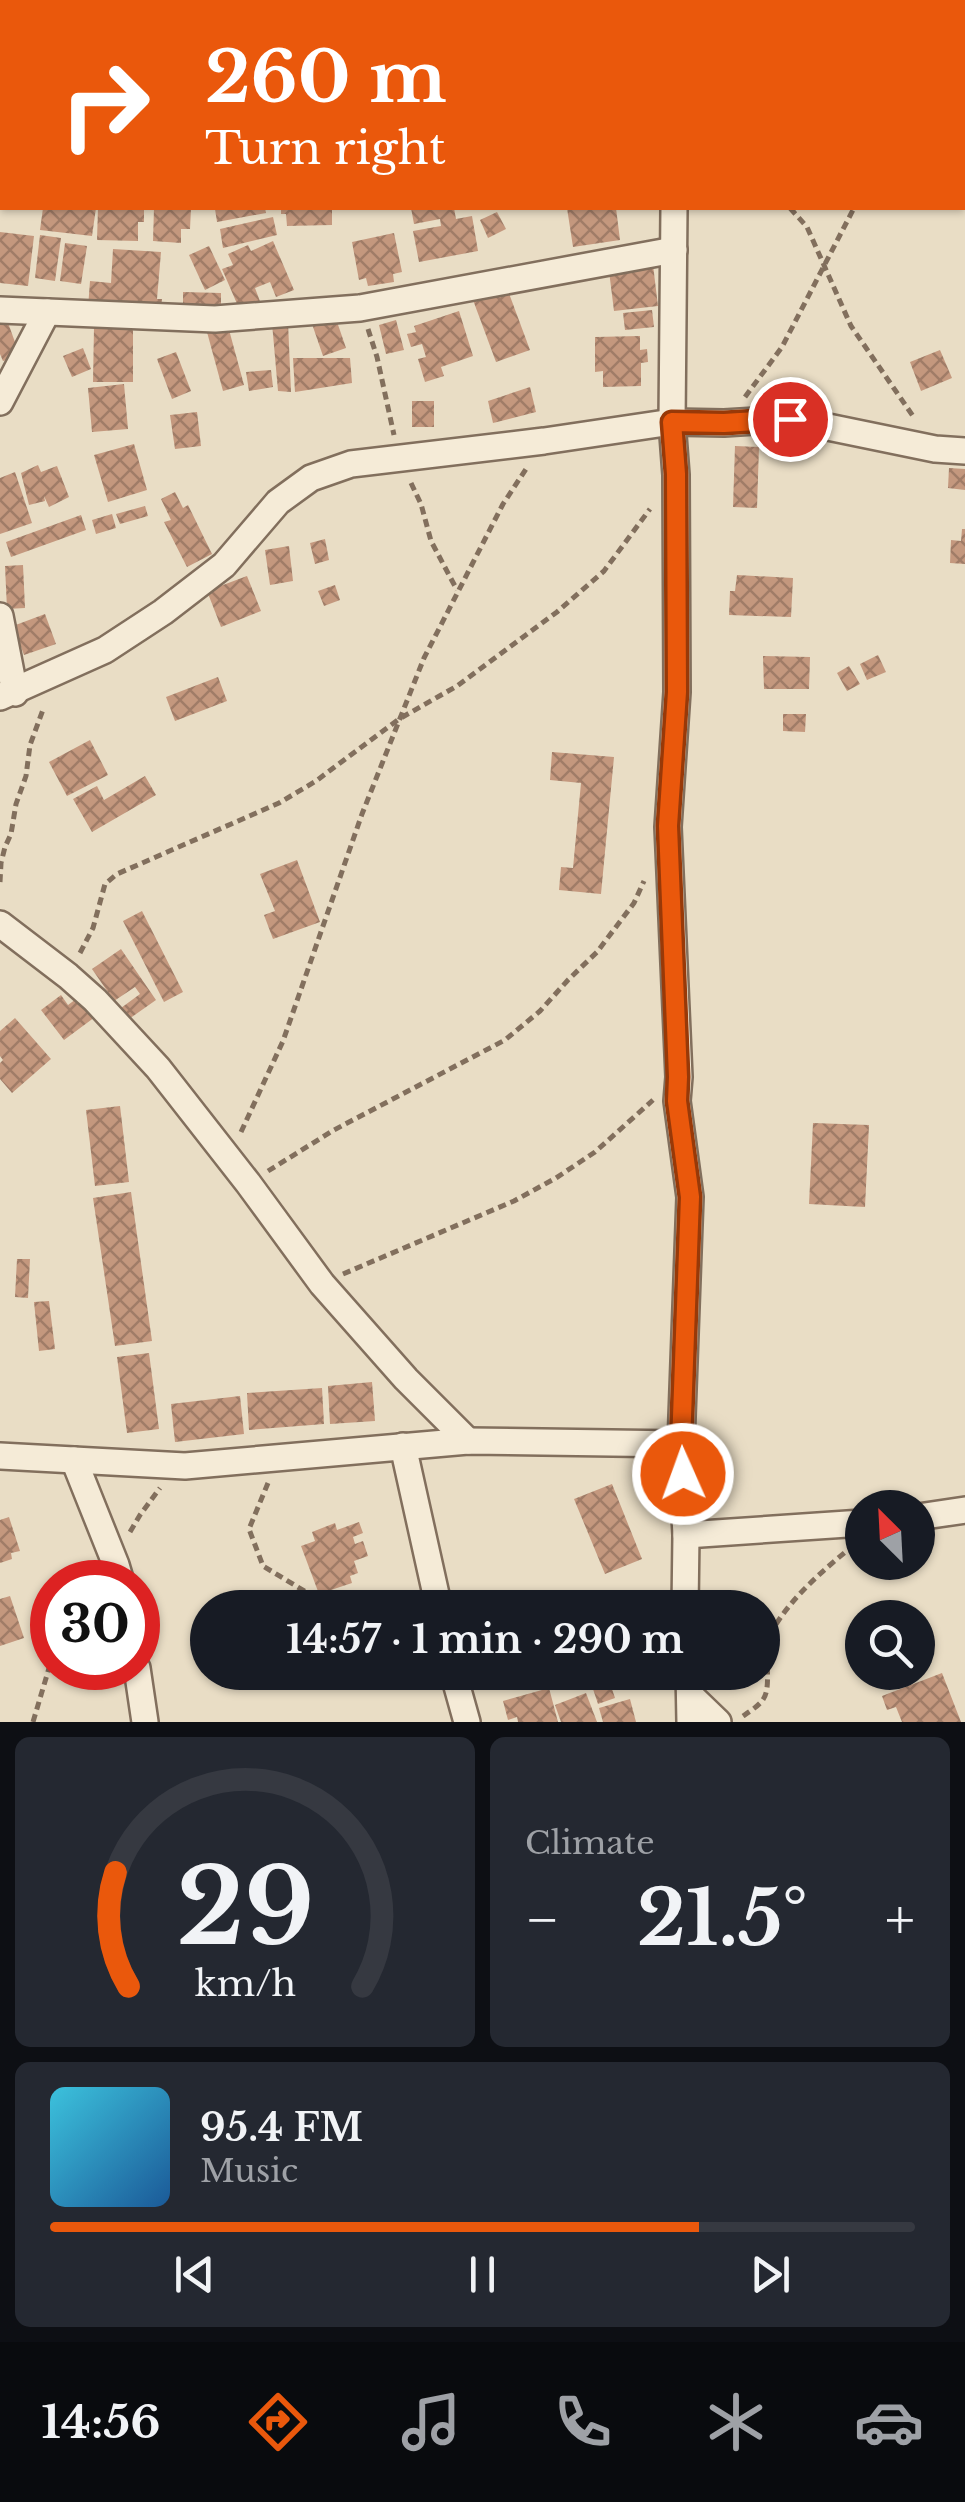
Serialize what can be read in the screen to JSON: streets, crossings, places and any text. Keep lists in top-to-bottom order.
{
  "north": "top left",
  "page": {
    "turn": ["260 m", "Turn right"],
    "limit": "30",
    "trip": "14:57 · 1 min · 290 m",
    "tile": "Climate",
    "heat": ["−", "21.5°", "+"],
    "song": ["95.4 FM", "Music"],
    "tabs": "14:56",
    "gauge": ["29", "km/h"]
  }
}
